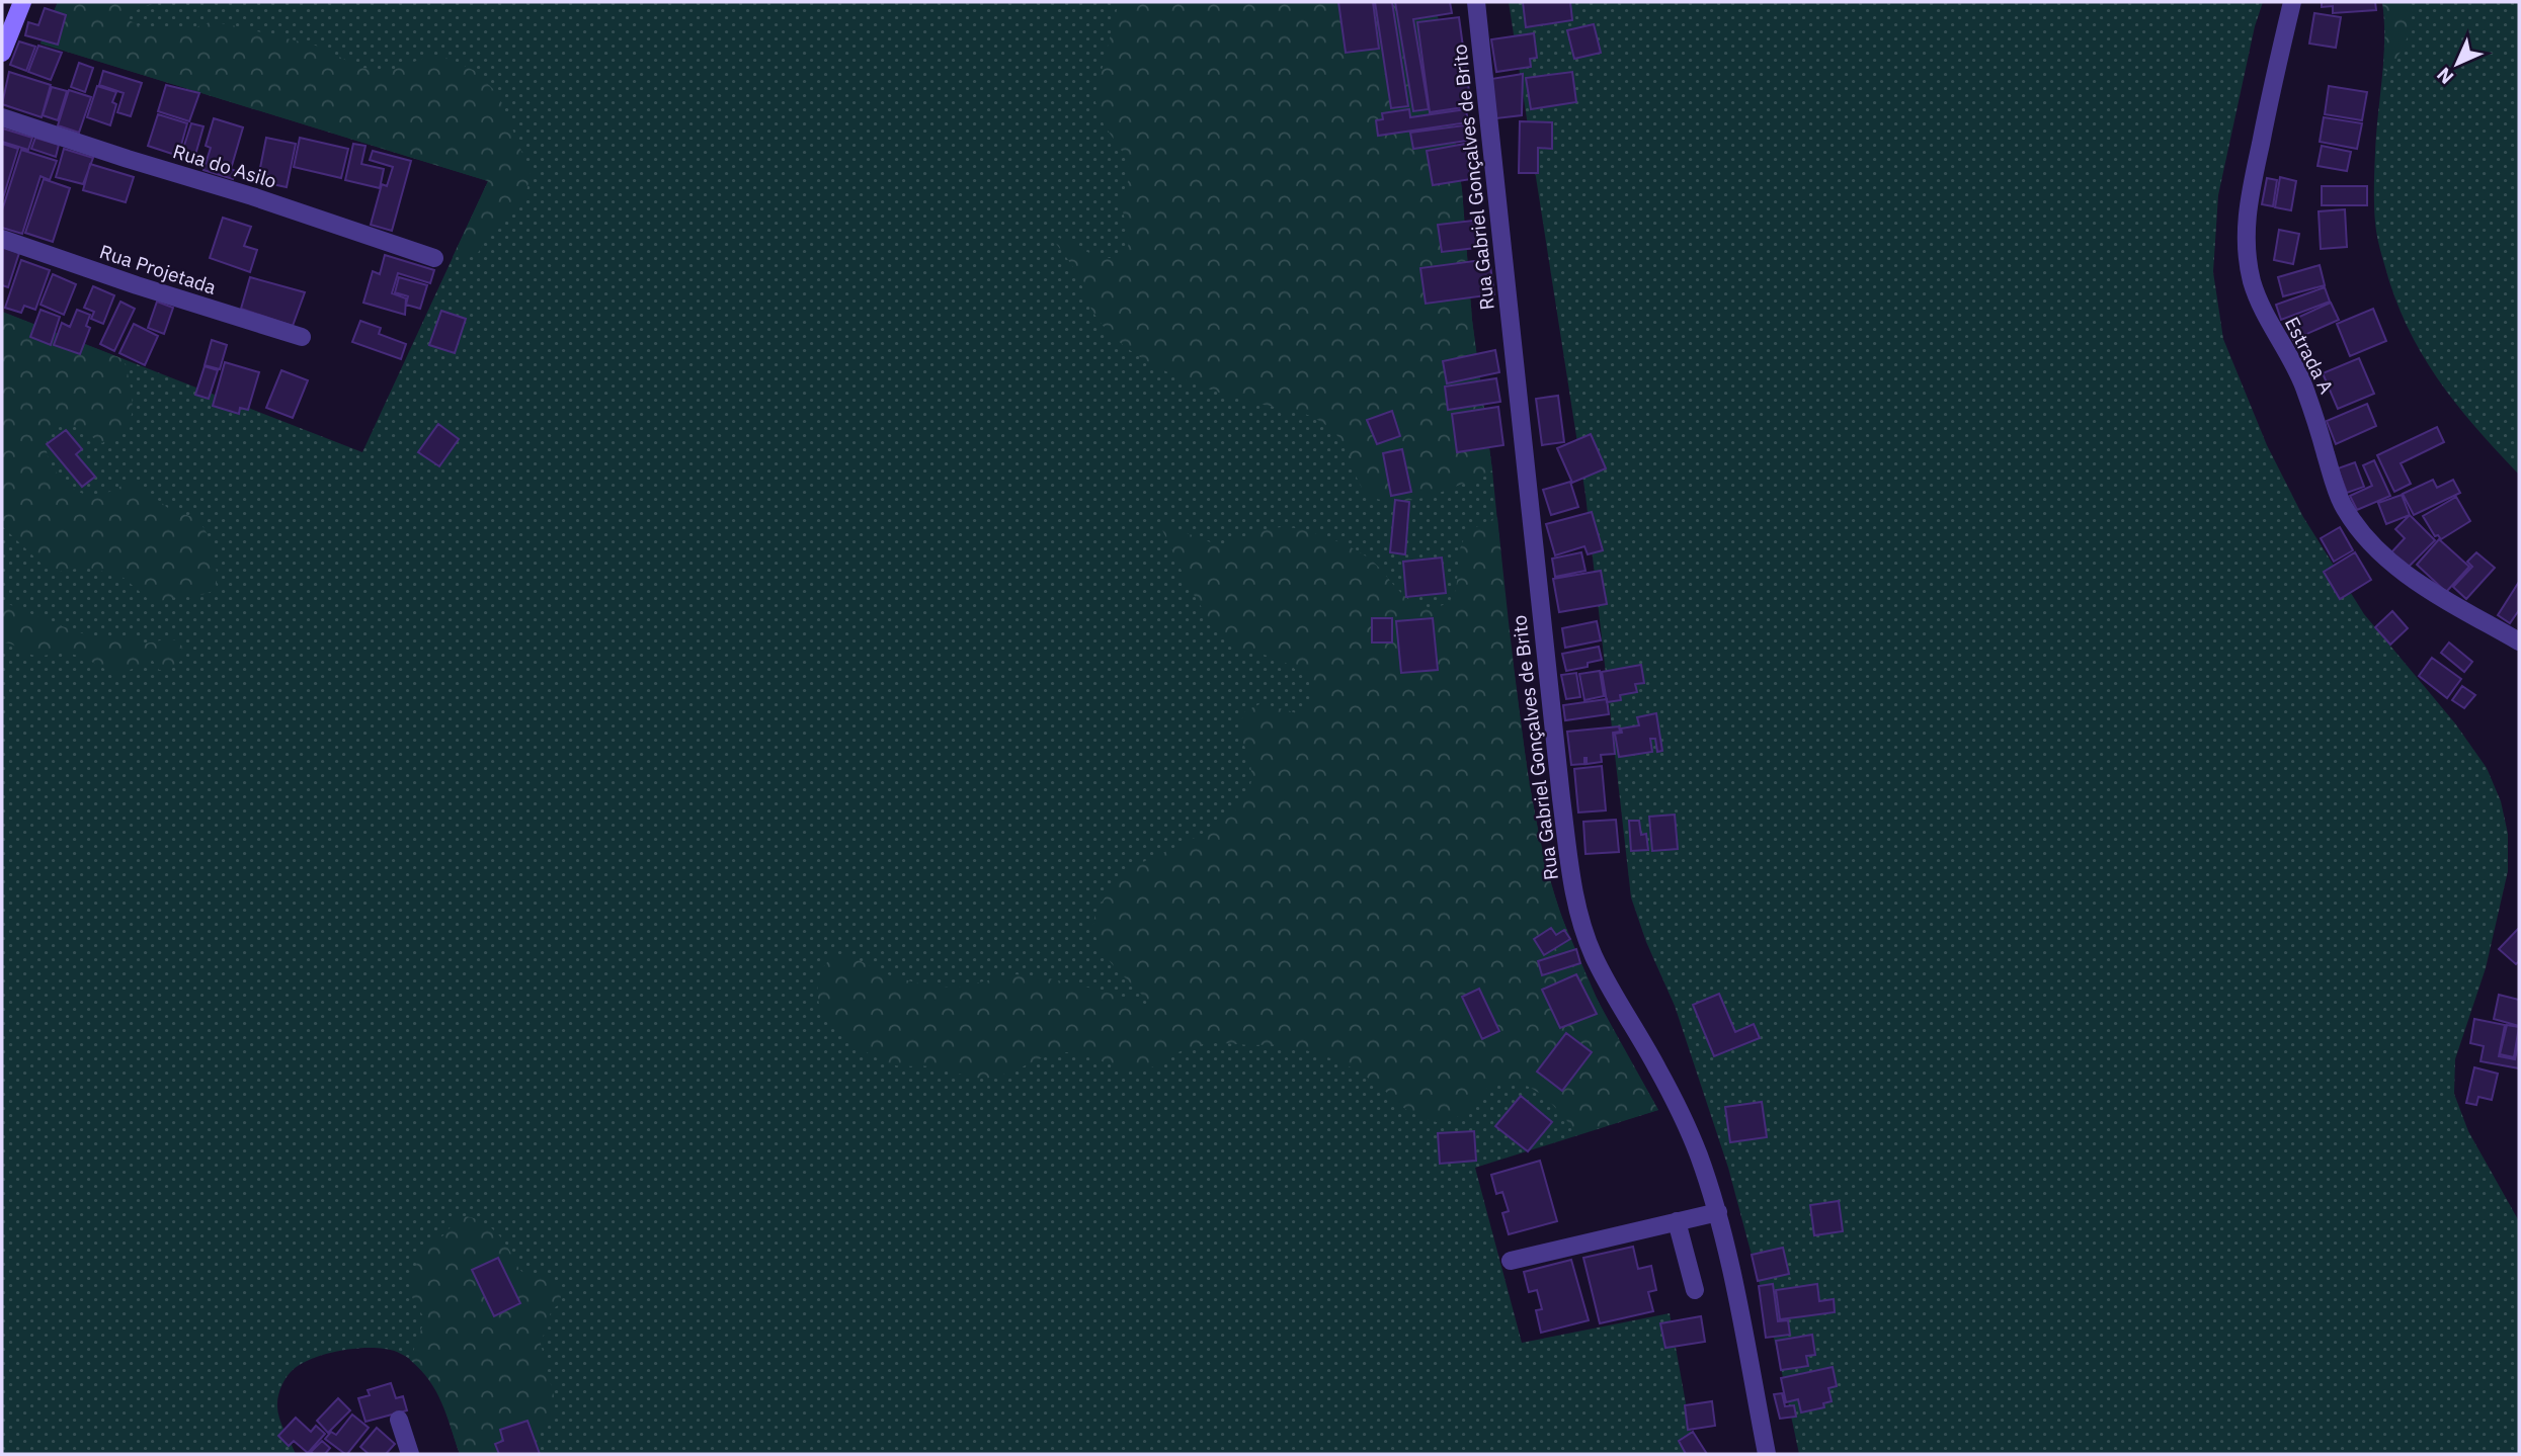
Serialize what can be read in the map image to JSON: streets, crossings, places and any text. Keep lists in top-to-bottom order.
{
  "streets": {
    "street": [
      "Rua do Asilo",
      "Rua Gabriel Gonçalves de Brito",
      "Rua Projetada",
      "Estrada A"
    ]
  },
  "north": "bottom left"
}
